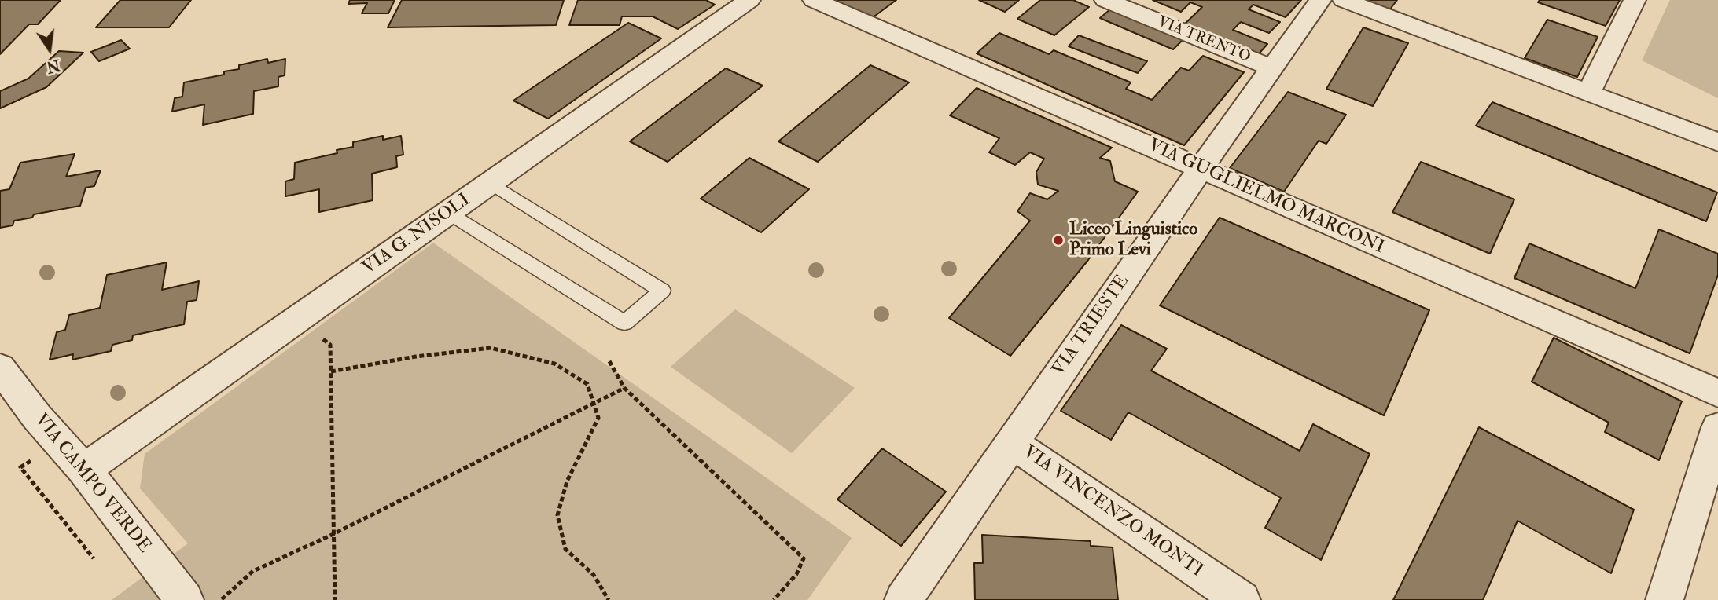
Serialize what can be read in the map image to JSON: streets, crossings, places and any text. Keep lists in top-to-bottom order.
{
  "streets": {
    "street": [
      "VIA TRENTO",
      "VIA GUGLIELMO MARCONI",
      "VIA G. NISOLI",
      "VIA TRIESTE",
      "VIA CAMPO VERDE",
      "VIA VINCENZO MONTI"
    ]
  },
  "crossings": [
    ["VIA TRENTO", "VIA TRIESTE"],
    ["VIA GUGLIELMO MARCONI", "VIA TRIESTE"],
    ["VIA G. NISOLI", "VIA CAMPO VERDE"],
    ["VIA TRIESTE", "VIA VINCENZO MONTI"]
  ],
  "places": ["Liceo Linguistico Primo Levi"],
  "north": "bottom"
}
